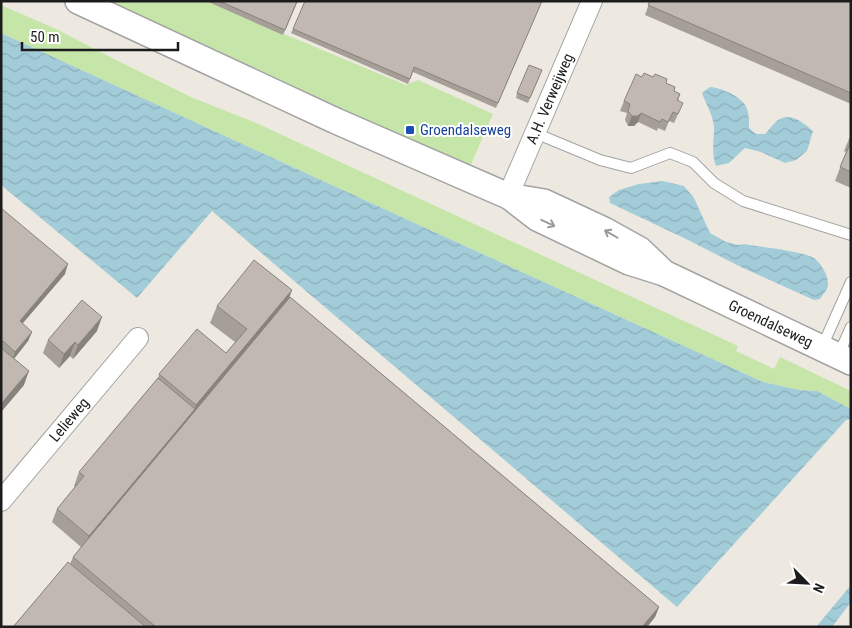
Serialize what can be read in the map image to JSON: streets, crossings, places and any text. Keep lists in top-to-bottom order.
{
  "streets": {
    "street": ["A.H. Verweijweg", "Groendalseweg", "Lelieweg"]
  },
  "crossings": [
    ["A.H. Verweijweg", "Groendalseweg"]
  ],
  "places": {
    "transit": ["Groendalseweg"]
  },
  "scale_bar": "50 m",
  "north": "bottom right"
}
